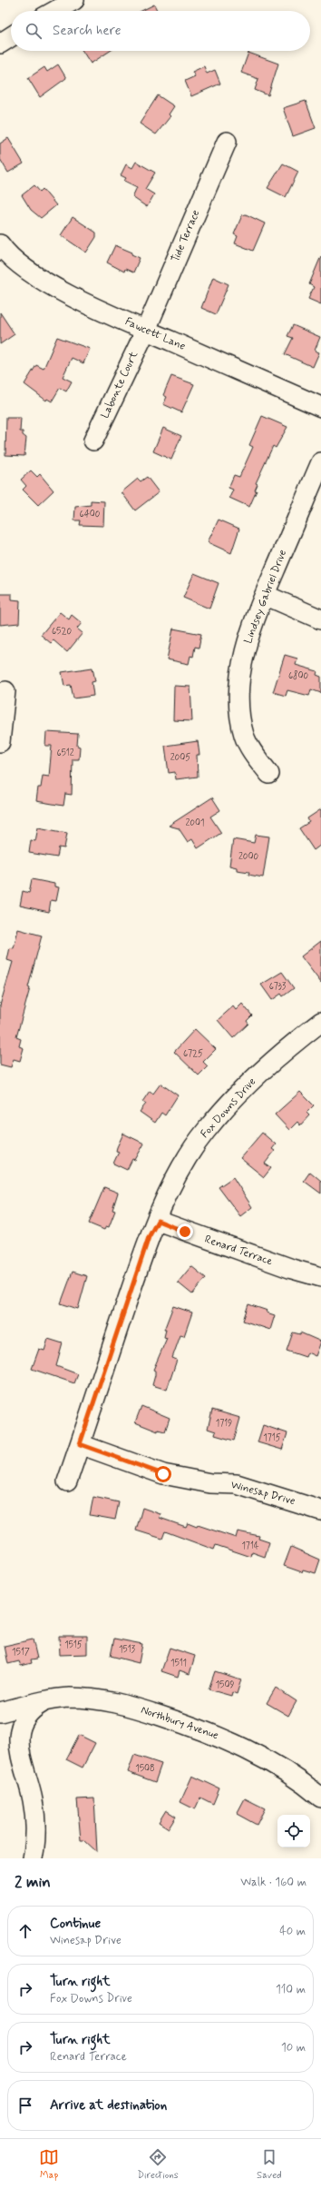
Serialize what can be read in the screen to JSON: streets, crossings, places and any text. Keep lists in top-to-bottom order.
{
  "streets": {
    "street": [
      "Tide Terrace",
      "Fawcett Lane",
      "Labonte Court",
      "Lindsey Gabriel Drive",
      "Fox Downs Drive",
      "Renard Terrace",
      "Winesap Drive",
      "Northbury Avenue"
    ]
  },
  "crossings": [
    ["Tide Terrace", "Fawcett Lane"],
    ["Tide Terrace", "Labonte Court"],
    ["Fawcett Lane", "Labonte Court"],
    ["Fox Downs Drive", "Renard Terrace"],
    ["Fox Downs Drive", "Winesap Drive"]
  ],
  "house_numbers": [
    "6400",
    "6520",
    "6800",
    "6512",
    "2005",
    "2001",
    "2000",
    "6733",
    "6725",
    "1719",
    "1715",
    "1714",
    "1515",
    "1513",
    "1517",
    "1511",
    "1509",
    "1508"
  ],
  "page": {
    "search": "Search here",
    "heading": ["2 min", "Walk · 160 m"],
    "list": [
      ["Continue", "Winesap Drive", "40 m"],
      ["Turn right", "Fox Downs Drive", "110 m"],
      ["Turn right", "Renard Terrace", "10 m"],
      "Arrive at destination"
    ],
    "nav": ["Map", "Directions", "Saved"]
  }
}
